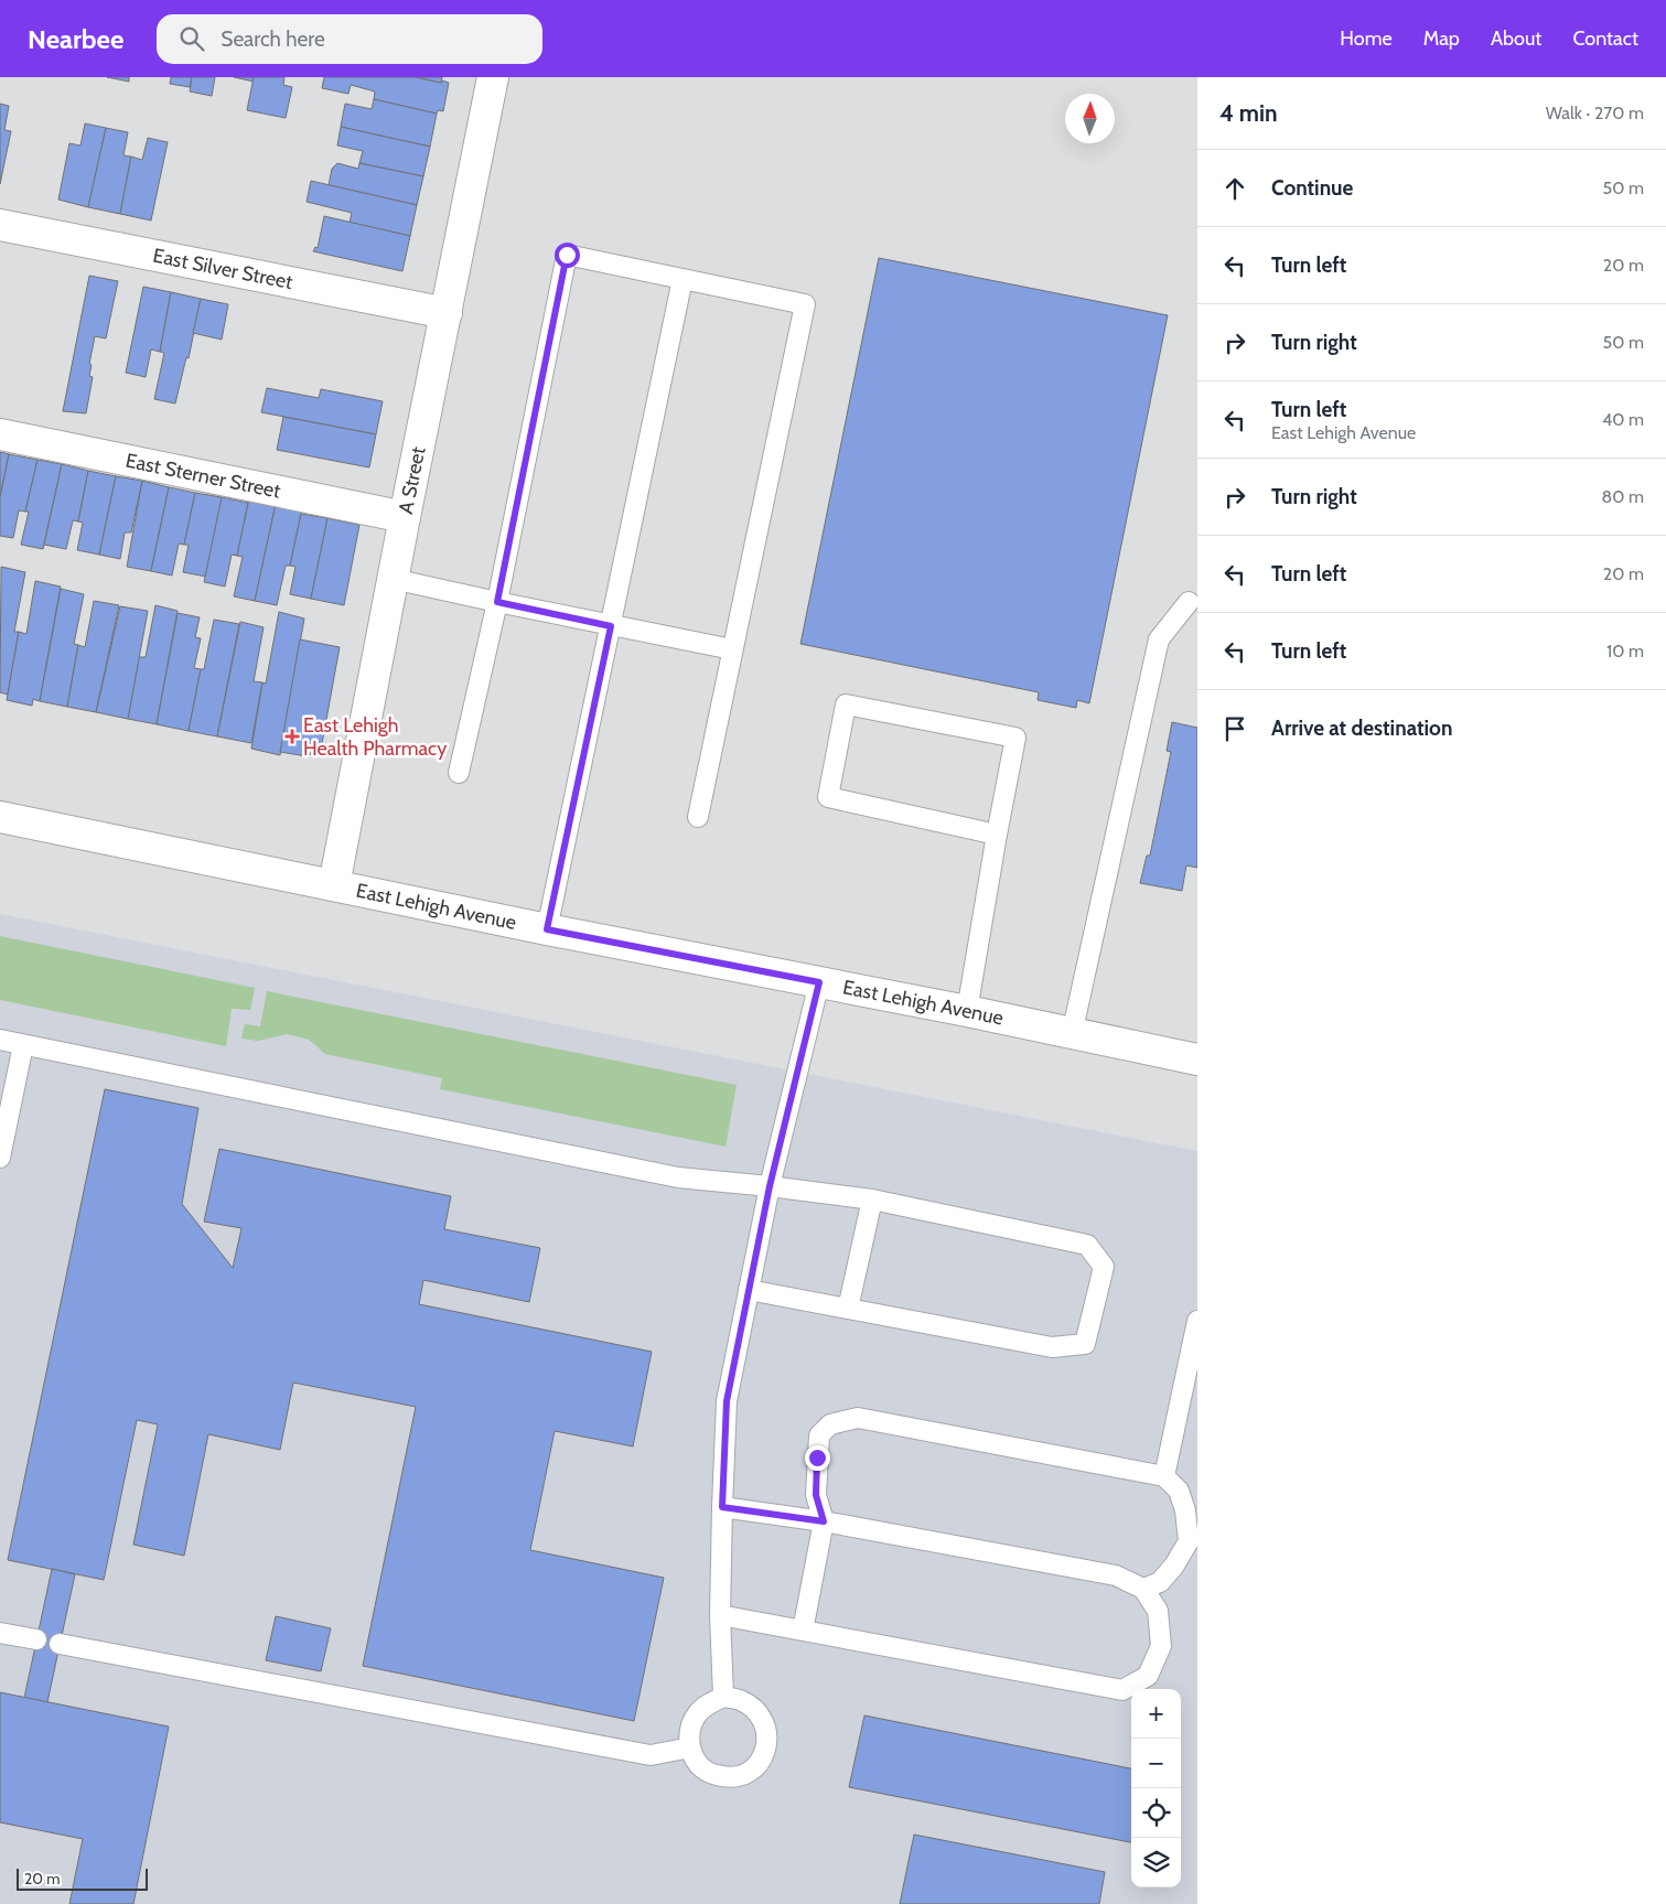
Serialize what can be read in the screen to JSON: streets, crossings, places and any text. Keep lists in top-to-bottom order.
{
  "streets": {
    "street": [
      "East Silver Street",
      "East Sterner Street",
      "A Street",
      "East Lehigh Avenue"
    ]
  },
  "crossings": [
    ["East Silver Street", "A Street"],
    ["East Sterner Street", "A Street"],
    ["A Street", "East Lehigh Avenue"]
  ],
  "places": {
    "health": ["East Lehigh Health Pharmacy"]
  },
  "scale_bar": "20 m",
  "north": "top",
  "page": {
    "header": "Nearbee",
    "search": "Search here",
    "nav": [
      "Home",
      "Map",
      "About",
      "Contact"
    ],
    "heading": ["4 min", "Walk · 270 m"],
    "list": [
      ["Continue", "50 m"],
      ["Turn left", "20 m"],
      ["Turn right", "50 m"],
      ["Turn left", "East Lehigh Avenue", "40 m"],
      ["Turn right", "80 m"],
      ["Turn left", "20 m"],
      ["Turn left", "10 m"],
      "Arrive at destination"
    ],
    "map_buttons": ["+", "−"],
    "scale": "20 m"
  }
}
